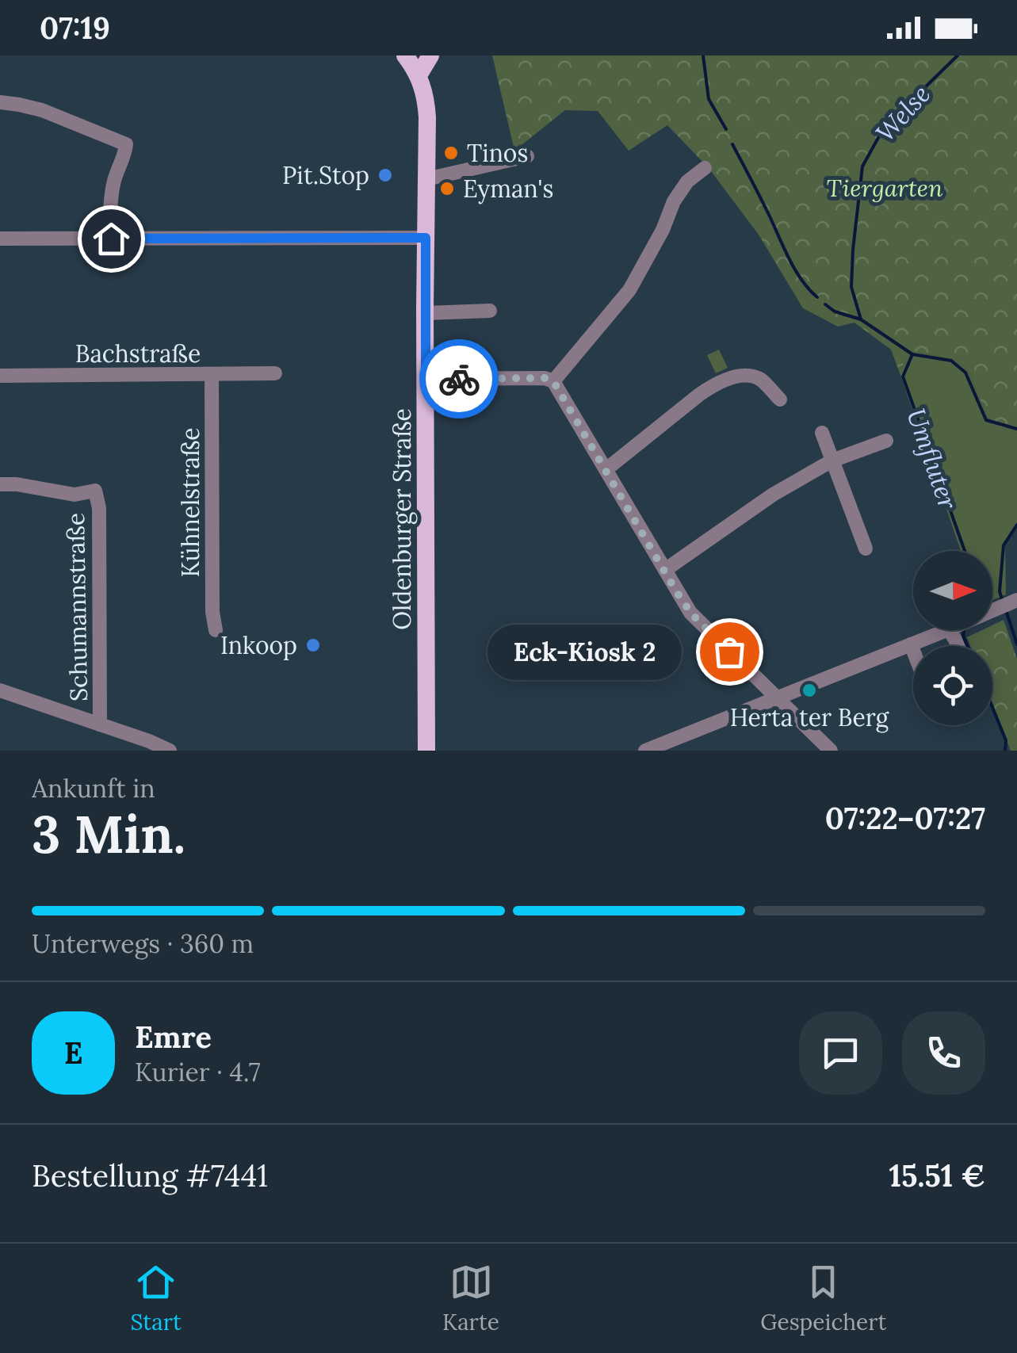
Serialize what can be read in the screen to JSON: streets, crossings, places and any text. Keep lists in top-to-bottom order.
{
  "streets": {
    "main road": ["Oldenburger Straße"],
    "street": ["Bachstraße", "Kühnelstraße", "Schumannstraße"]
  },
  "crossings": [
    ["Bachstraße", "Kühnelstraße"]
  ],
  "water": ["Welse", "Umfluter"],
  "parks": ["Tiergarten"],
  "places": [
    "Tinos",
    "Pit.Stop",
    "Eyman's",
    "Inkoop",
    "Eck-Kiosk 2",
    "Herta ter Berg"
  ],
  "north": "right",
  "page": {
    "status": "07:19",
    "bubble": "Eck-Kiosk 2",
    "heading": ["3 Min.", "Ankunft in", "07:22–07:27"],
    "panel": [
      "Emre",
      "Kurier · 4.7",
      "Bestellung #7441",
      "15.51 €"
    ],
    "bar": "Unterwegs · 360 m",
    "round": "E",
    "tabs": ["Start", "Karte", "Gespeichert"]
  }
}
